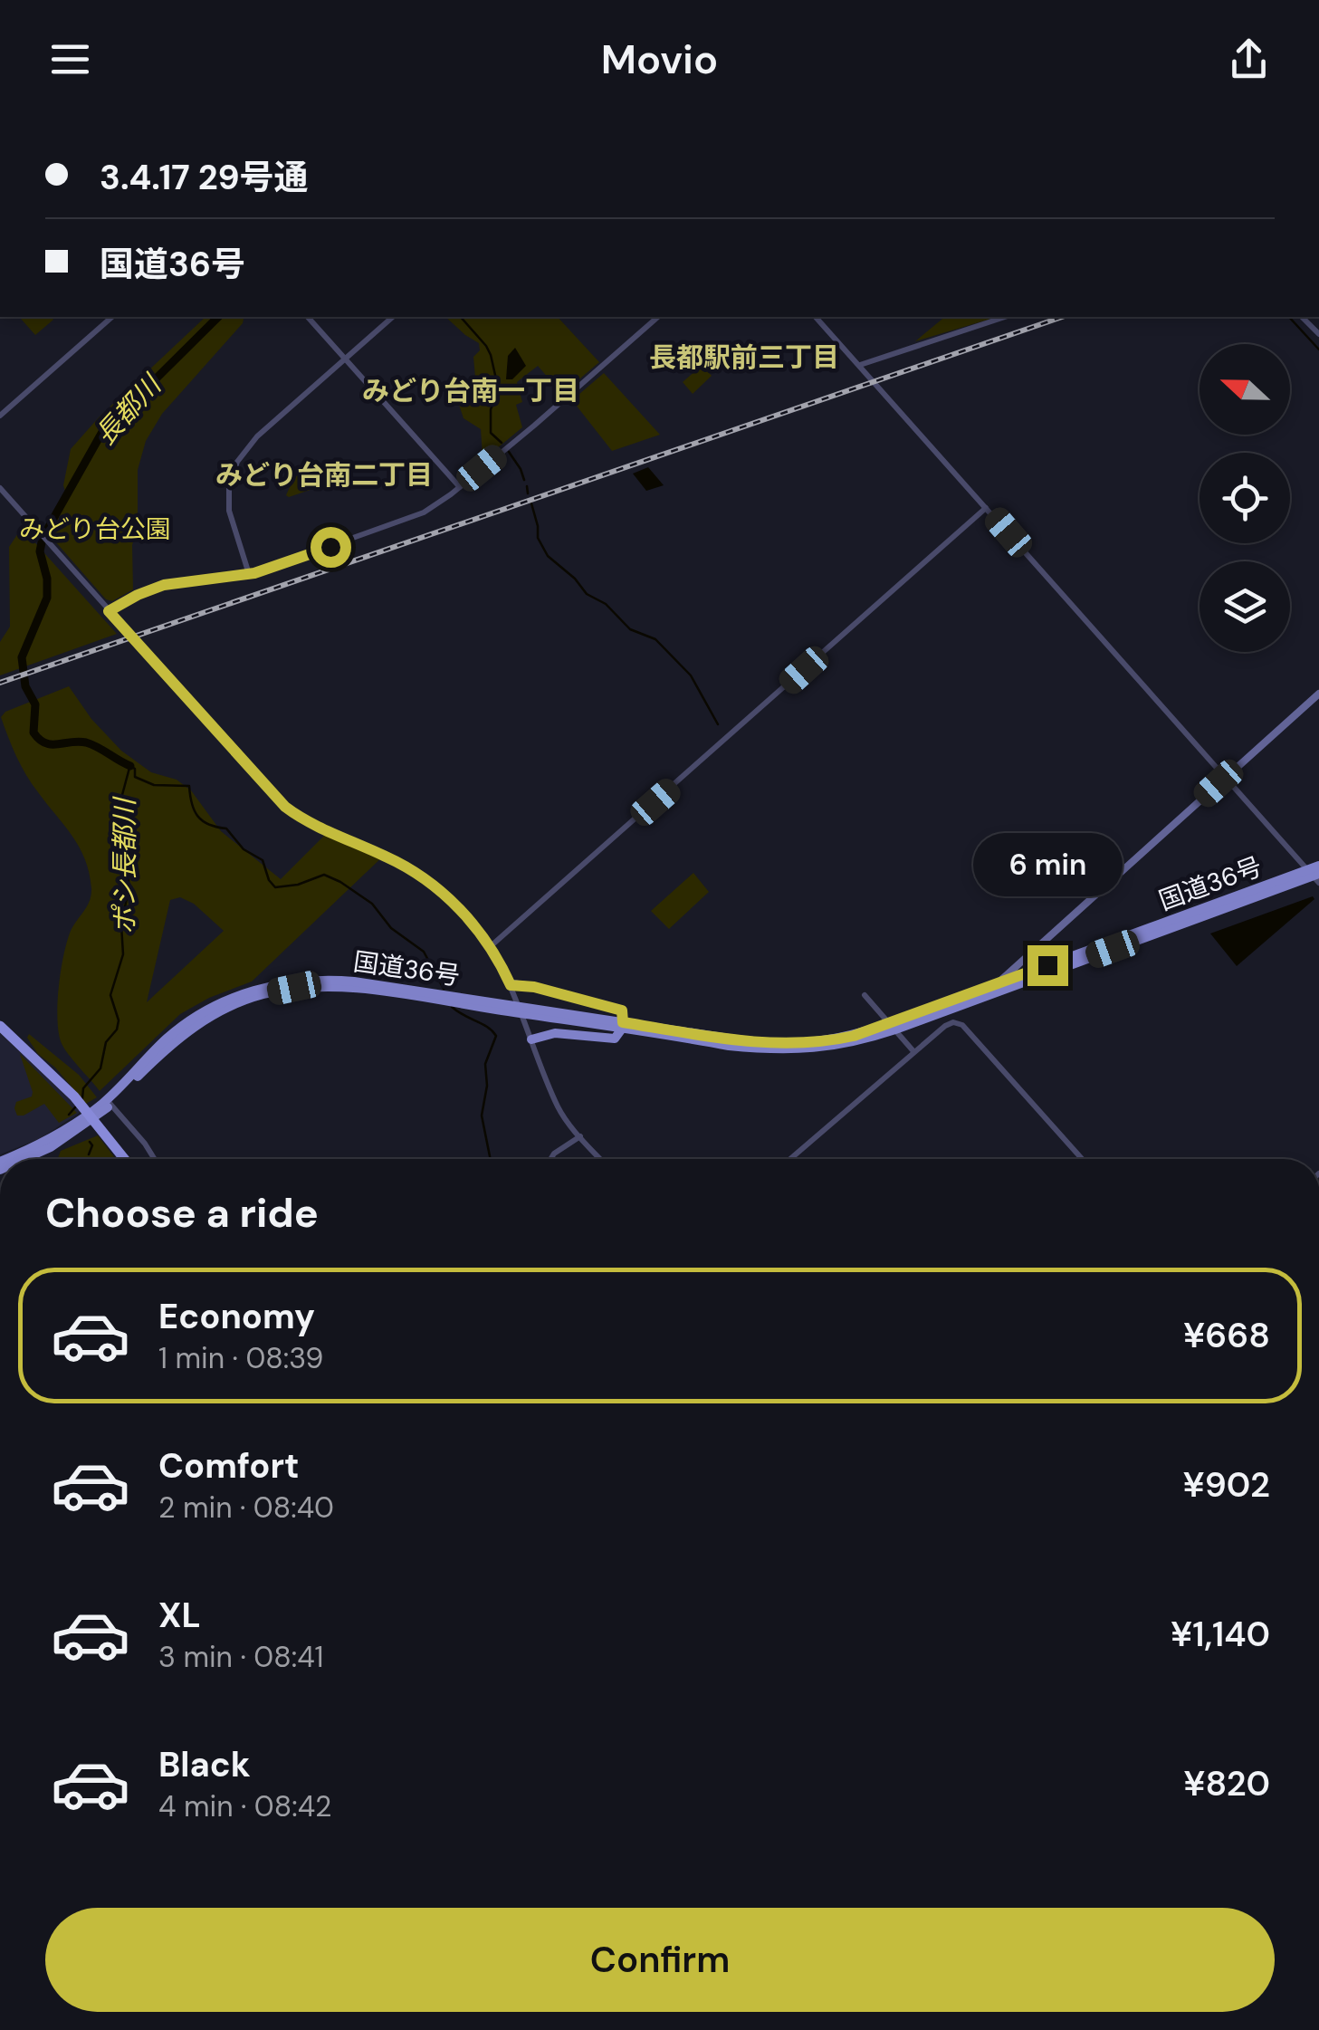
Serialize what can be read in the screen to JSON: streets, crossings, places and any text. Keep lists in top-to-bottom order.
{
  "streets": {
    "highway": ["国道36号"]
  },
  "districts": ["長都駅前三丁目", "みどり台南一丁目", "みどり台南二丁目"],
  "water": ["長都川", "ポシ長都川"],
  "parks": ["みどり台公園"],
  "north": "left",
  "page": {
    "header": "Movio",
    "banner": ["3.4.17 29号通", "国道36号"],
    "bubble": "6 min",
    "heading": "Choose a ride",
    "list": [
      {
        "name": "Economy",
        "note": "1 min · 08:39",
        "value": "¥668"
      },
      {
        "name": "Comfort",
        "note": "2 min · 08:40",
        "value": "¥902"
      },
      {
        "name": "XL",
        "note": "3 min · 08:41",
        "value": "¥1,140"
      },
      {
        "name": "Black",
        "note": "4 min · 08:42",
        "value": "¥820"
      }
    ],
    "buttons": "Confirm"
  }
}
